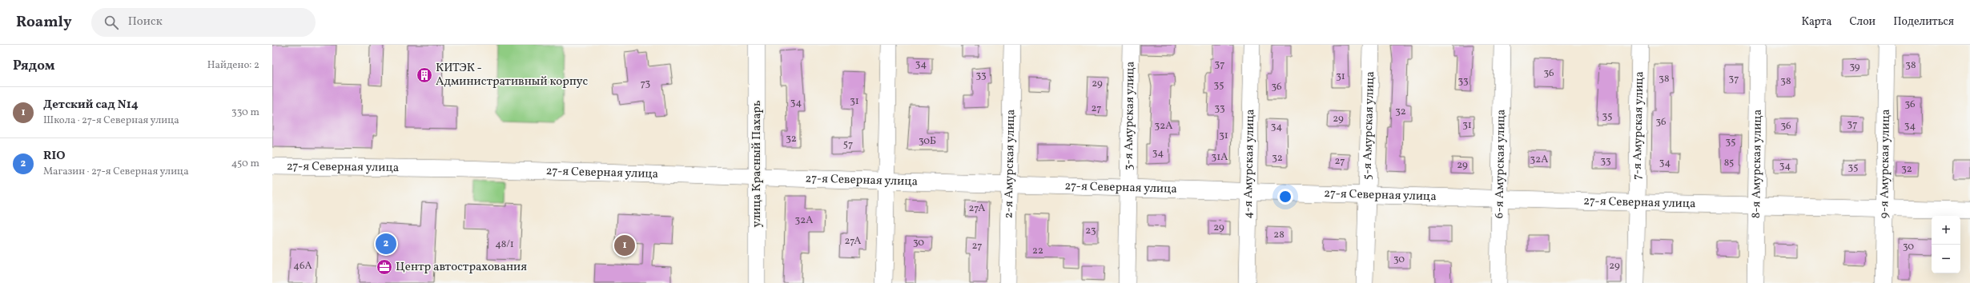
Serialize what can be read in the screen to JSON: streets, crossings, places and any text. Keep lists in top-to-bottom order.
{
  "streets": {
    "street": [
      "3-я Амурская улица",
      "5-я Амурская улица",
      "7-я Амурская улица",
      "улица Красный Пахарь",
      "2-я Амурская улица",
      "4-я Амурская улица",
      "6-я Амурская улица",
      "8-я Амурская улица",
      "9-я Амурская улица",
      "27-я Северная улица"
    ]
  },
  "crossings": [
    ["3-я Амурская улица", "27-я Северная улица"],
    ["5-я Амурская улица", "27-я Северная улица"],
    ["7-я Амурская улица", "27-я Северная улица"],
    ["улица Красный Пахарь", "27-я Северная улица"],
    ["2-я Амурская улица", "27-я Северная улица"],
    ["4-я Амурская улица", "27-я Северная улица"],
    ["6-я Амурская улица", "27-я Северная улица"],
    ["8-я Амурская улица", "27-я Северная улица"],
    ["9-я Амурская улица", "27-я Северная улица"]
  ],
  "places": {
    "building": ["КИТЭК - Административный корпус"],
    "office": ["Центр автострахования"]
  },
  "house_numbers": [
    "34",
    "37",
    "38",
    "39",
    "36",
    "33",
    "31",
    "38",
    "37",
    "33",
    "38",
    "73",
    "29",
    "35",
    "36",
    "31",
    "34",
    "36",
    "27",
    "33",
    "32",
    "35",
    "29",
    "36",
    "37",
    "31",
    "32А",
    "36",
    "34",
    "34",
    "31",
    "32",
    "30Б",
    "35",
    "57",
    "34",
    "31А",
    "32",
    "32А",
    "27",
    "33",
    "34",
    "85",
    "29",
    "34",
    "35",
    "32",
    "27А",
    "32А",
    "29",
    "23",
    "28",
    "27А",
    "30",
    "48/1",
    "27",
    "30",
    "22",
    "30",
    "46А",
    "29"
  ],
  "page": {
    "header": "Roamly",
    "search": "Поиск",
    "nav": ["Карта", "Слои", "Поделиться"],
    "heading": ["Рядом", "Найдено: 2"],
    "list": [
      {
        "mark": "1",
        "name": "Детский сад N14",
        "note": "Школа · 27-я Северная улица",
        "value": "330 m"
      },
      {
        "mark": "2",
        "name": "RIO",
        "note": "Магазин · 27-я Северная улица",
        "value": "450 m"
      }
    ],
    "map_buttons": ["+", "−"],
    "pins": ["2", "1"]
  }
}
